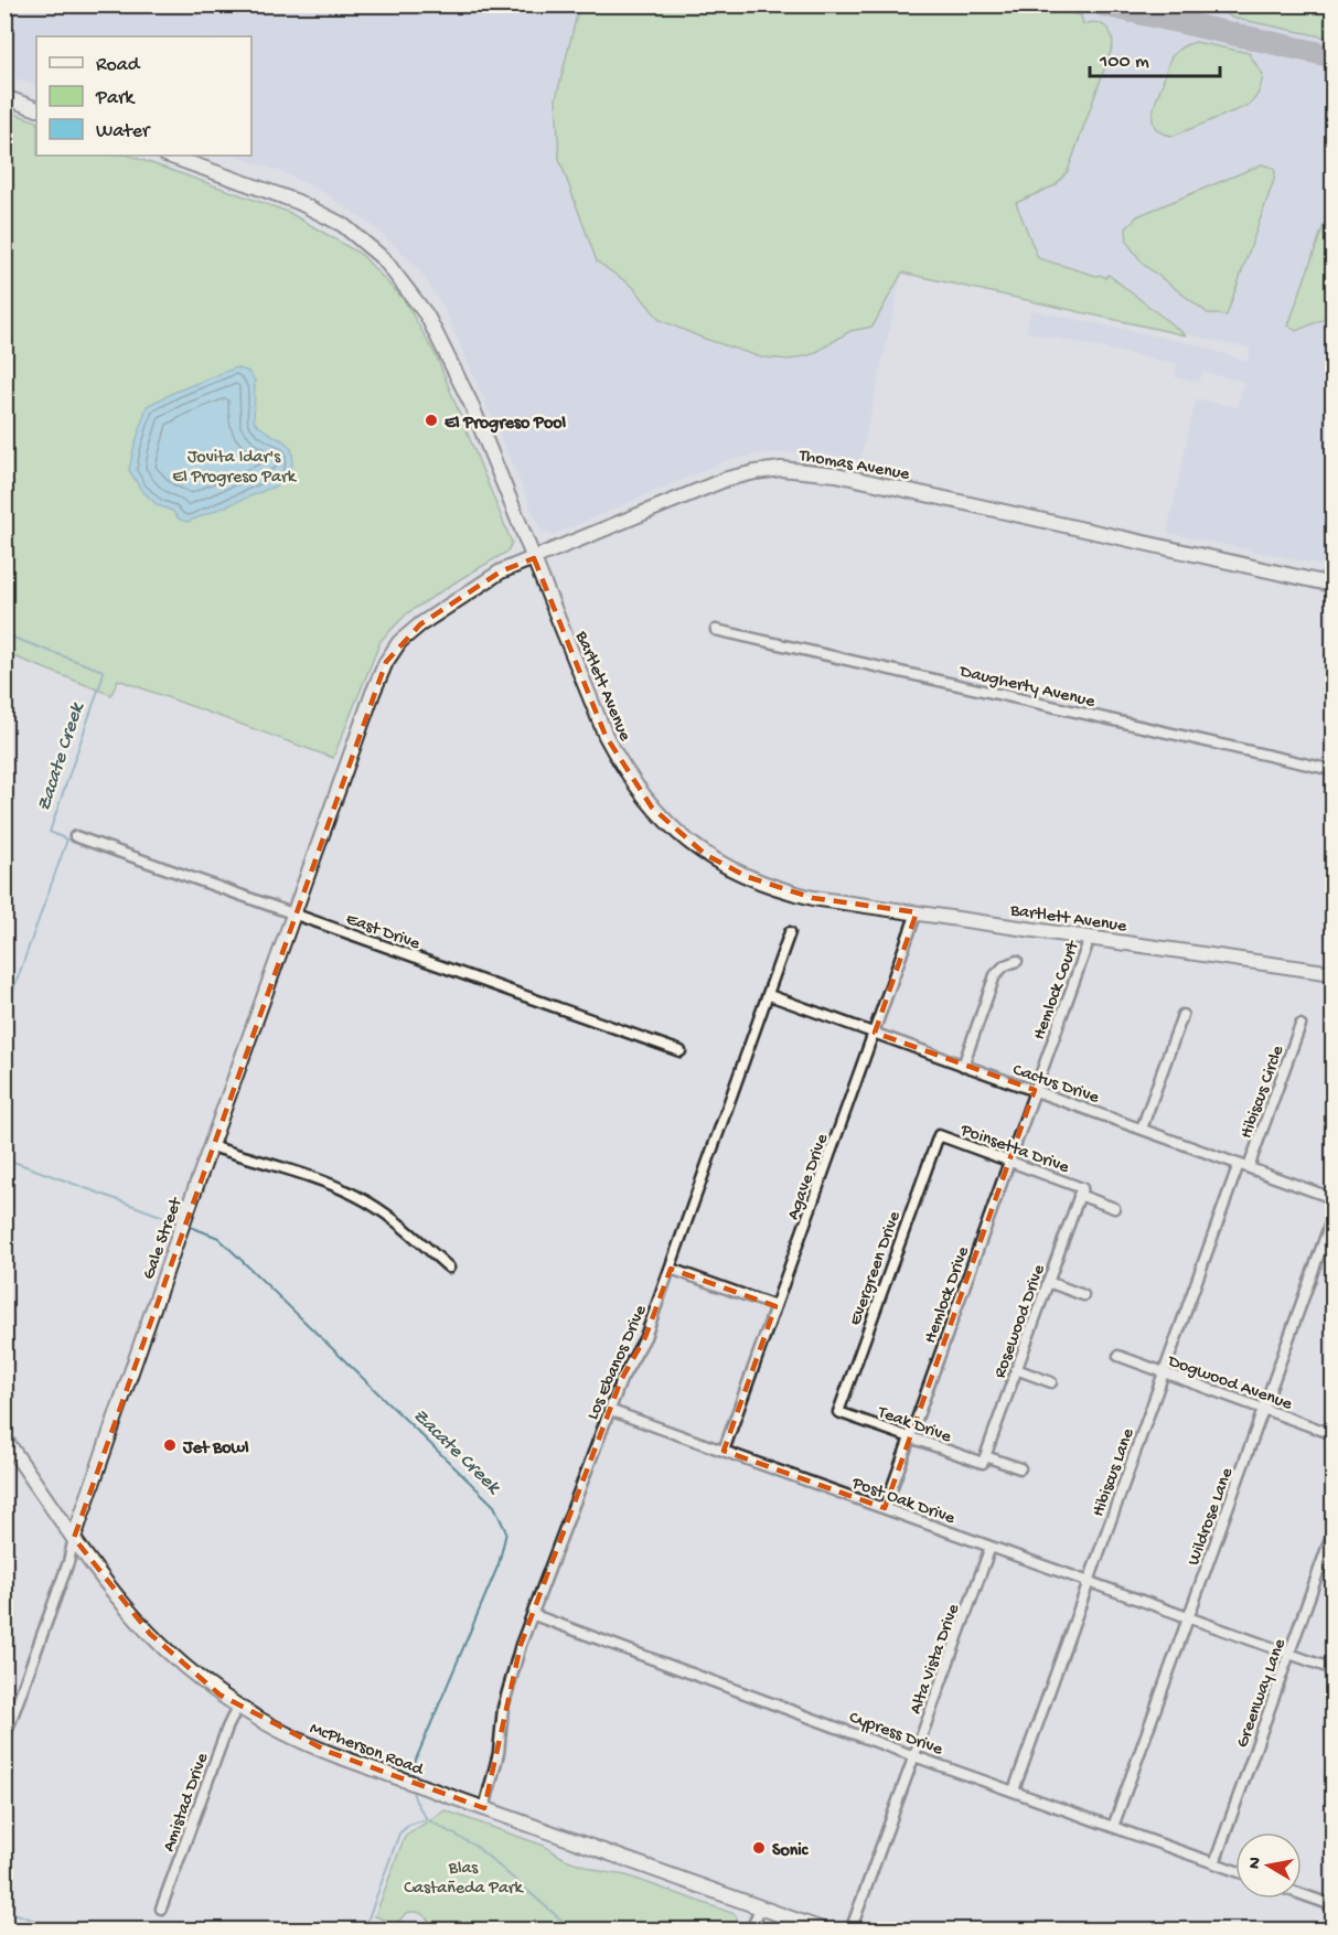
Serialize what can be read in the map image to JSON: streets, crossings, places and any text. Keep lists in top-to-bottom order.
{
  "streets": {
    "main road": [
      "Thomas Avenue",
      "Bartlett Avenue",
      "Gale Street",
      "McPherson Road"
    ],
    "street": [
      "Daugherty Avenue",
      "East Drive",
      "Hemlock Court",
      "Cactus Drive",
      "Hibiscus Circle",
      "Poinsetta Drive",
      "Agave Drive",
      "Evergreen Drive",
      "Hemlock Drive",
      "Rosewood Drive",
      "Los Ebanos Drive",
      "Dogwood Avenue",
      "Teak Drive",
      "Hibiscus Lane",
      "Post Oak Drive",
      "Wildrose Lane",
      "Alta Vista Drive",
      "Greenway Lane",
      "Cypress Drive",
      "Amistad Drive"
    ]
  },
  "crossings": [
    ["Thomas Avenue", "Bartlett Avenue"],
    ["Thomas Avenue", "Gale Street"],
    ["Bartlett Avenue", "Hemlock Court"],
    ["Bartlett Avenue", "Agave Drive"],
    ["East Drive", "Gale Street"],
    ["Hemlock Court", "Cactus Drive"],
    ["Hemlock Court", "Hemlock Drive"],
    ["Cactus Drive", "Hibiscus Circle"],
    ["Cactus Drive", "Agave Drive"],
    ["Cactus Drive", "Hemlock Drive"],
    ["Cactus Drive", "Los Ebanos Drive"],
    ["Cactus Drive", "Hibiscus Lane"],
    ["Poinsetta Drive", "Evergreen Drive"],
    ["Poinsetta Drive", "Hemlock Drive"],
    ["Poinsetta Drive", "Rosewood Drive"],
    ["Agave Drive", "Post Oak Drive"],
    ["Gale Street", "McPherson Road"],
    ["Evergreen Drive", "Teak Drive"],
    ["Hemlock Drive", "Teak Drive"],
    ["Hemlock Drive", "Post Oak Drive"],
    ["Rosewood Drive", "Teak Drive"],
    ["Los Ebanos Drive", "Post Oak Drive"],
    ["Los Ebanos Drive", "Cypress Drive"],
    ["Los Ebanos Drive", "McPherson Road"],
    ["Dogwood Avenue", "Hibiscus Lane"],
    ["Dogwood Avenue", "Wildrose Lane"],
    ["Hibiscus Lane", "Post Oak Drive"],
    ["Hibiscus Lane", "Cypress Drive"],
    ["Post Oak Drive", "Wildrose Lane"],
    ["Post Oak Drive", "Alta Vista Drive"],
    ["Post Oak Drive", "Greenway Lane"],
    ["Wildrose Lane", "Cypress Drive"],
    ["Alta Vista Drive", "Cypress Drive"],
    ["Greenway Lane", "Cypress Drive"],
    ["McPherson Road", "Amistad Drive"]
  ],
  "water": ["Zacate Creek"],
  "parks": ["Jovita Idar's El Progreso Park", "Blas Castañeda Park"],
  "places": ["El Progreso Pool", "Jet Bowl", "Sonic"],
  "legend": ["Road", "Park", "Water"],
  "scale_bar": "100 m",
  "north": "left"
}
